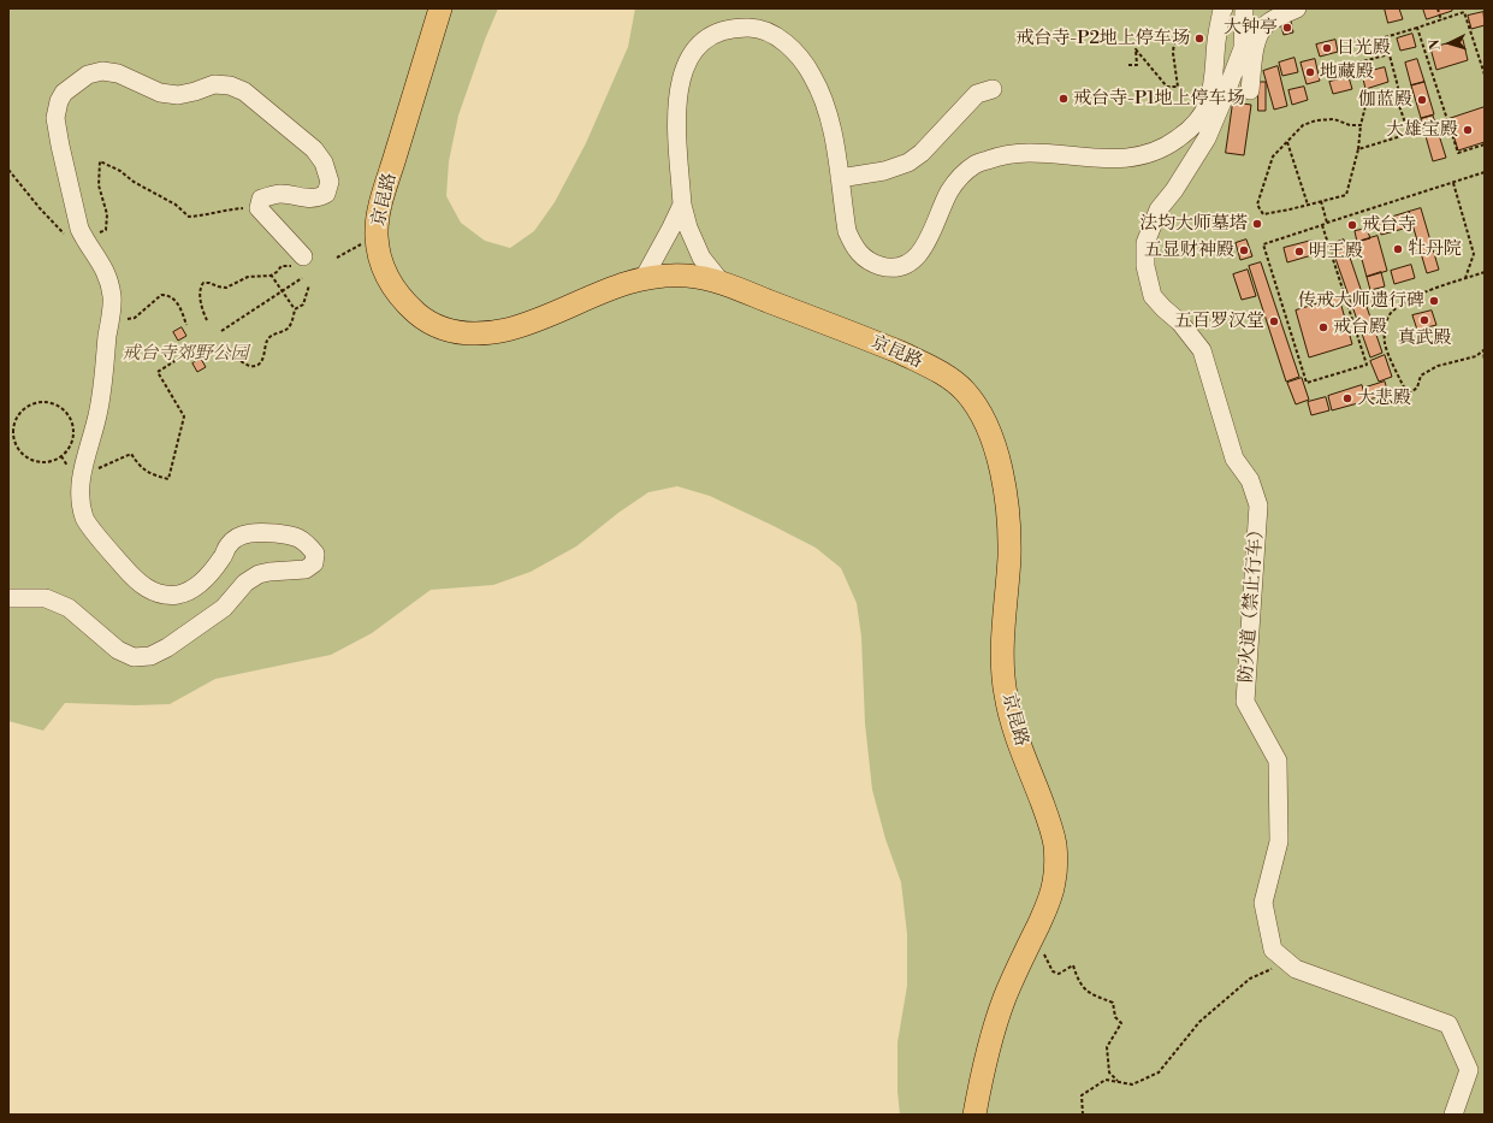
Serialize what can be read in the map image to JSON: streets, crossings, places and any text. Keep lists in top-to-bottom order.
{
  "streets": {
    "main road": ["京昆路"],
    "street": ["防火道（禁止行车）"]
  },
  "parks": ["戒台寺郊野公园"],
  "places": [
    "大钟亭",
    "戒台寺-P2地上停车场",
    "日光殿",
    "地藏殿",
    "戒台寺-P1地上停车场",
    "伽蓝殿",
    "大雄宝殿",
    "法均大师墓塔",
    "戒台寺",
    "牡丹院",
    "五显财神殿",
    "明王殿",
    "传戒大师遗行碑",
    "真武殿",
    "五百罗汉堂",
    "戒台殿",
    "大悲殿"
  ],
  "north": "left"
}
